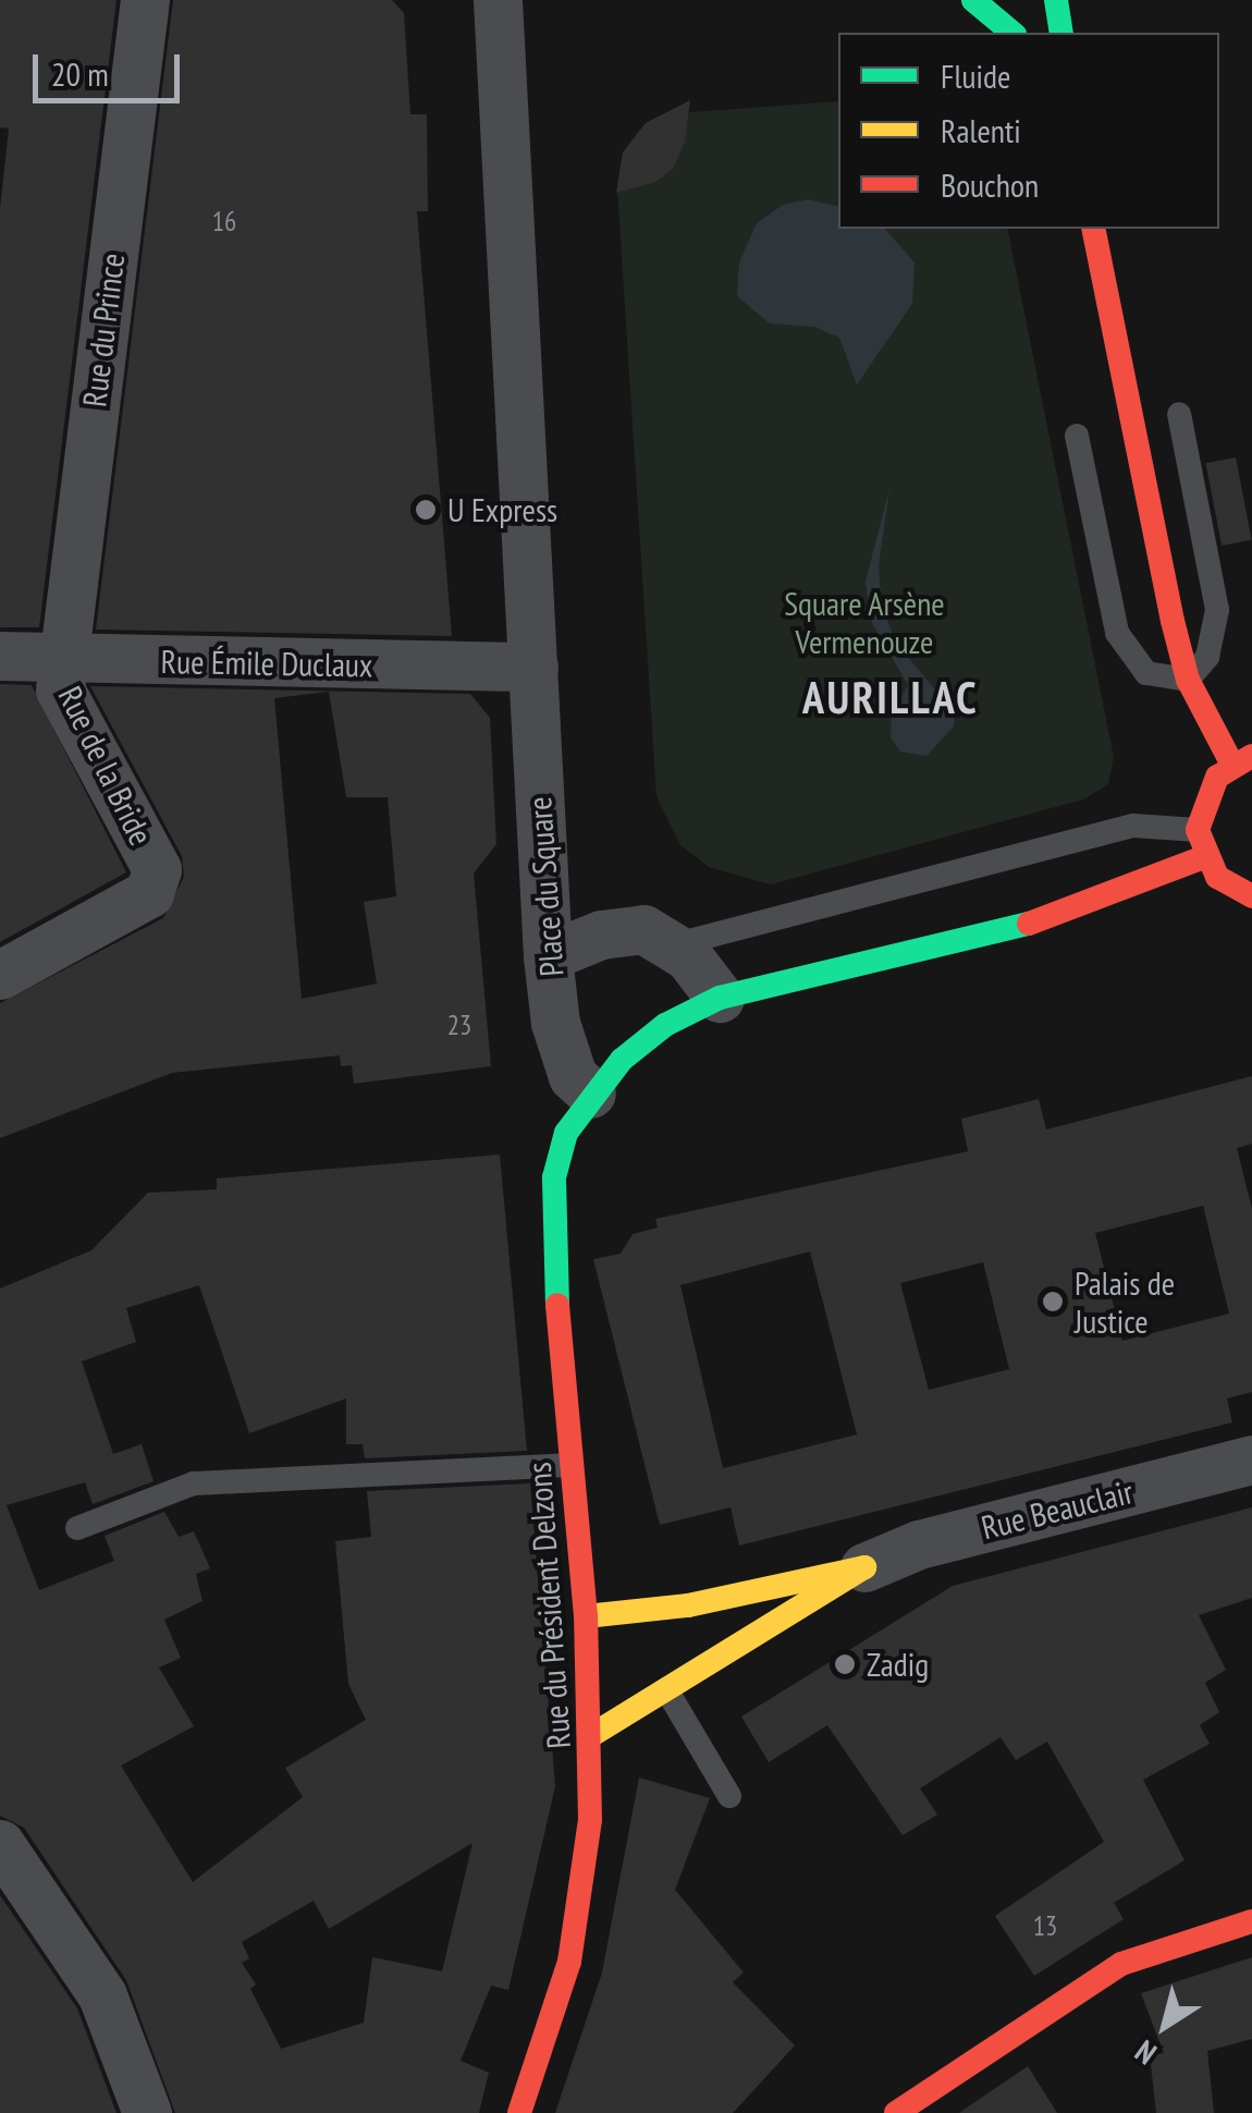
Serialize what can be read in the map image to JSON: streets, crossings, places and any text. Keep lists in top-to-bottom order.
{
  "streets": {
    "street": [
      "Rue du Prince",
      "Rue Émile Duclaux",
      "Rue de la Bride",
      "Place du Square",
      "Rue Beauclair",
      "Rue du Président Delzons"
    ]
  },
  "crossings": [
    ["Rue du Prince", "Rue Émile Duclaux"],
    ["Rue du Prince", "Rue de la Bride"],
    ["Rue Émile Duclaux", "Rue de la Bride"],
    ["Rue Émile Duclaux", "Place du Square"],
    ["Place du Square", "Rue du Président Delzons"],
    ["Rue Beauclair", "Rue du Président Delzons"]
  ],
  "districts": ["AURILLAC"],
  "parks": ["Square Arsène Vermenouze"],
  "places": ["U Express", "Palais de Justice", "Zadig"],
  "house_numbers": ["16", "23", "13"],
  "legend": ["Fluide", "Ralenti", "Bouchon"],
  "scale_bar": "20 m",
  "north": "bottom left"
}
